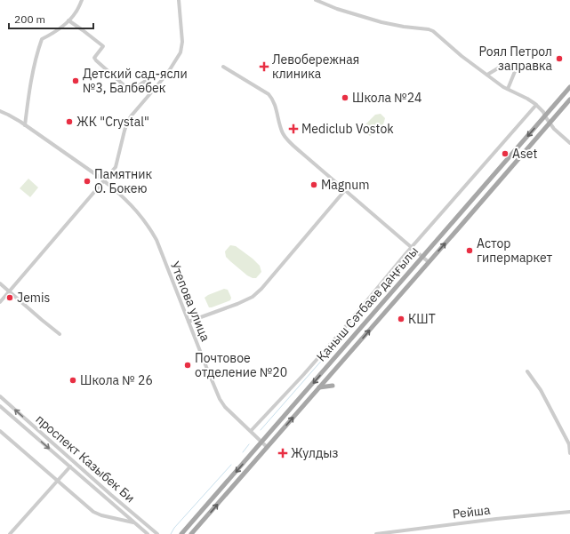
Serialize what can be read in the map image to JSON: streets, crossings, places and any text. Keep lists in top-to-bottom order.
{
  "streets": {
    "main road": ["Қаныш Сәтбаев даңғылы"],
    "street": ["Утепова улица", "проспект Казыбек Би", "Рейша"]
  },
  "crossings": [
    ["Утепова улица", "Қаныш Сәтбаев даңғылы"]
  ],
  "places": {
    "other": [
      "Роял Петрол заправка",
      "Детский сад-ясли №3, Балбөбек",
      "Школа №24",
      "ЖК \"Crystal\"",
      "Aset",
      "Памятник О. Бокею",
      "Magnum",
      "Астор гипермаркет",
      "Jemis",
      "КШТ",
      "Почтовое отделение №20",
      "Школа № 26"
    ],
    "health": ["Левобережная клиника", "Mediclub Vostok", "Жулдыз"]
  },
  "scale_bar": "200 m"
}
